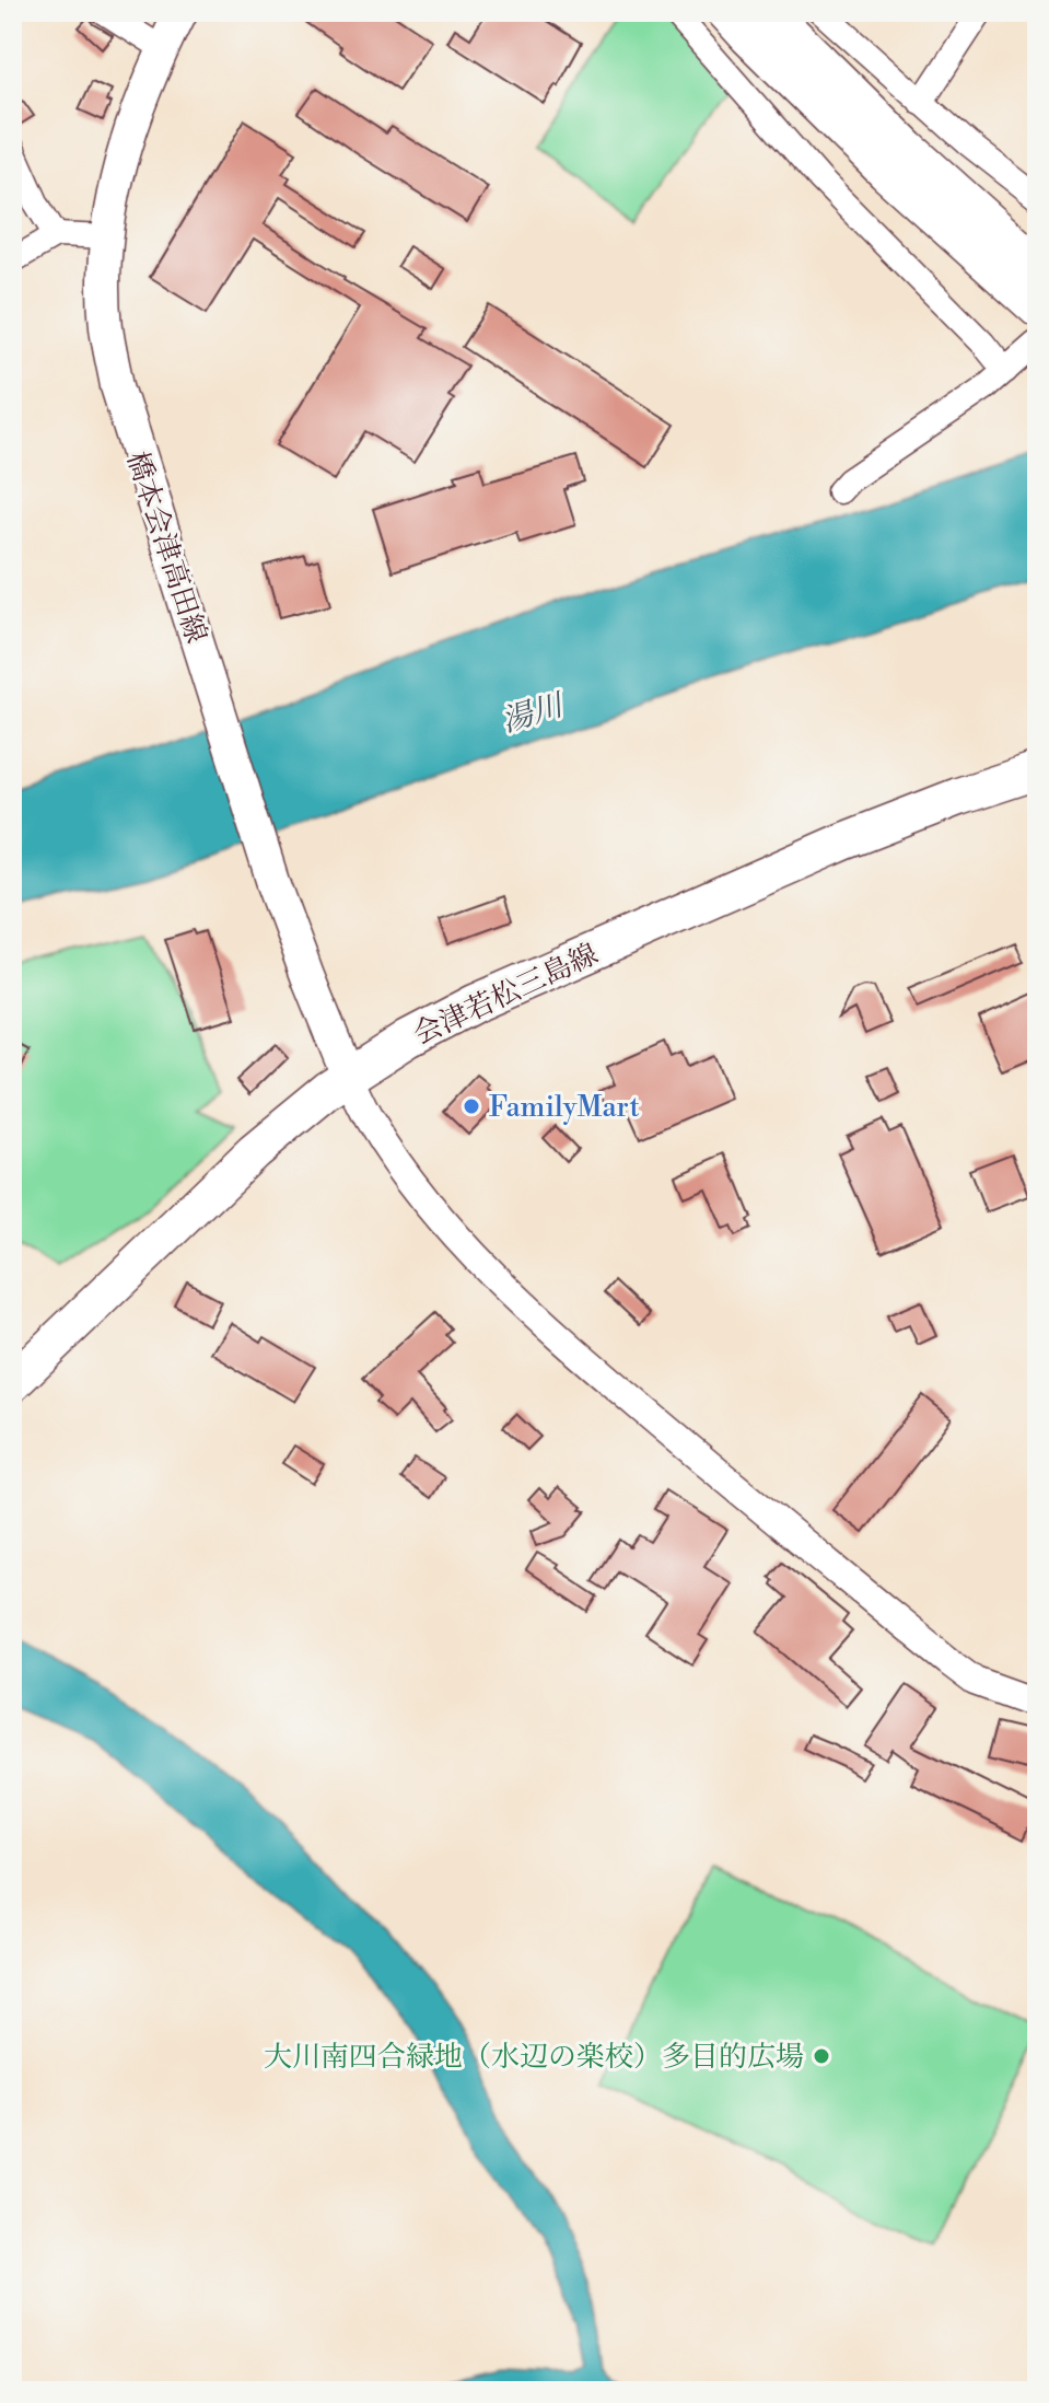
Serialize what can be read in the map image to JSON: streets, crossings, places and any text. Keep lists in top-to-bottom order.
{
  "streets": {
    "main road": ["橋本会津高田線", "会津若松三島線"]
  },
  "crossings": [
    ["橋本会津高田線", "会津若松三島線"]
  ],
  "water": ["湯川"],
  "places": ["FamilyMart", "大川南四合緑地（水辺の楽校）多目的広場"]
}
